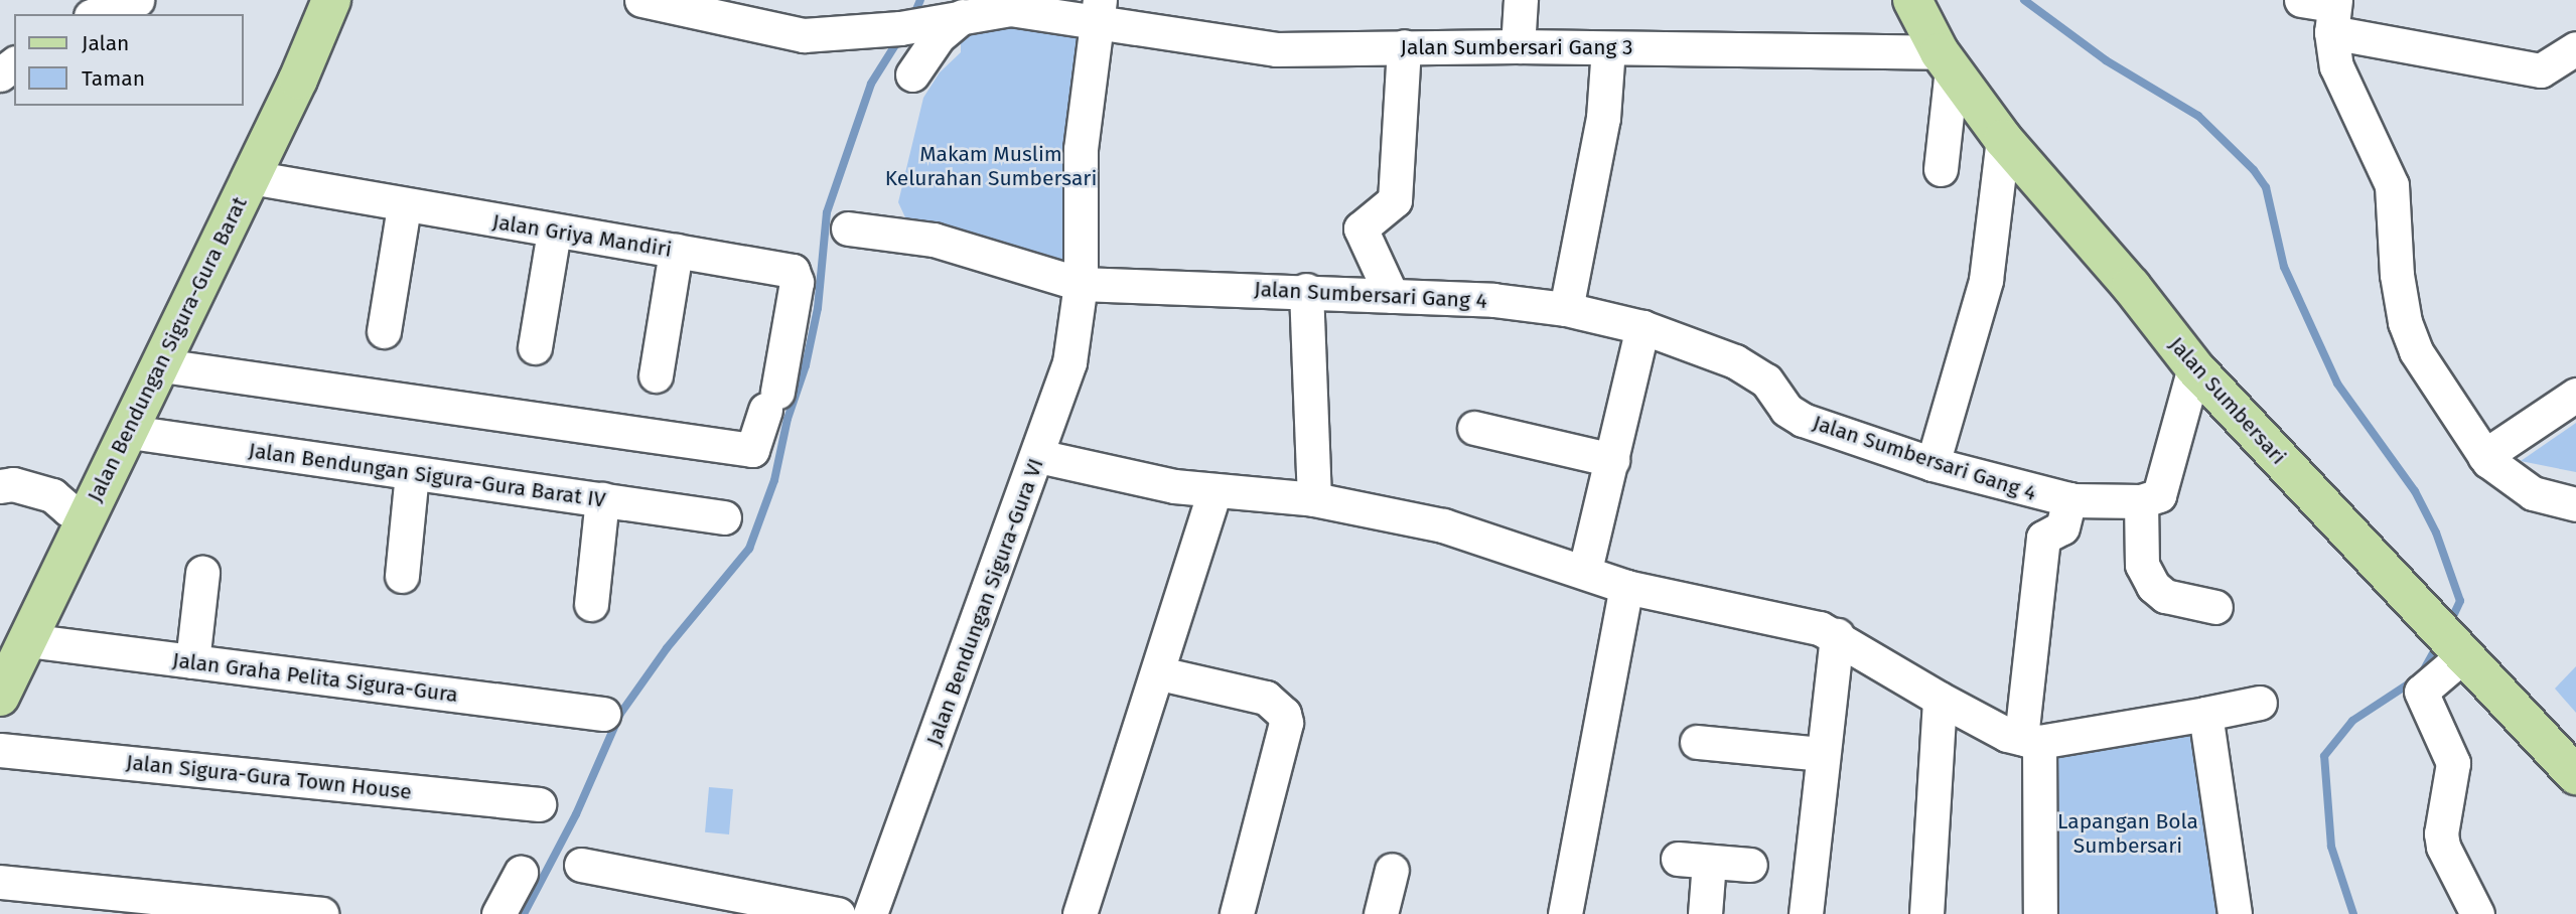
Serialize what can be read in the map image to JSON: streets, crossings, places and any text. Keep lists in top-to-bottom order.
{
  "streets": {
    "main road": ["Jalan Bendungan Sigura-Gura Barat", "Jalan Sumbersari"],
    "street": [
      "Jalan Sumbersari Gang 3",
      "Jalan Griya Mandiri",
      "Jalan Sumbersari Gang 4",
      "Jalan Bendungan Sigura-Gura Barat IV",
      "Jalan Bendungan Sigura-Gura VI",
      "Jalan Graha Pelita Sigura-Gura",
      "Jalan Sigura-Gura Town House"
    ]
  },
  "crossings": [
    ["Jalan Sumbersari Gang 3", "Jalan Sumbersari"],
    ["Jalan Sumbersari Gang 3", "Jalan Bendungan Sigura-Gura VI"],
    ["Jalan Griya Mandiri", "Jalan Bendungan Sigura-Gura Barat"],
    ["Jalan Sumbersari Gang 4", "Jalan Bendungan Sigura-Gura VI"],
    ["Jalan Bendungan Sigura-Gura Barat", "Jalan Bendungan Sigura-Gura Barat IV"],
    ["Jalan Bendungan Sigura-Gura Barat", "Jalan Graha Pelita Sigura-Gura"]
  ],
  "parks": ["Makam Muslim Kelurahan Sumbersari", "Lapangan Bola Sumbersari"],
  "legend": ["Jalan", "Taman"]
}
